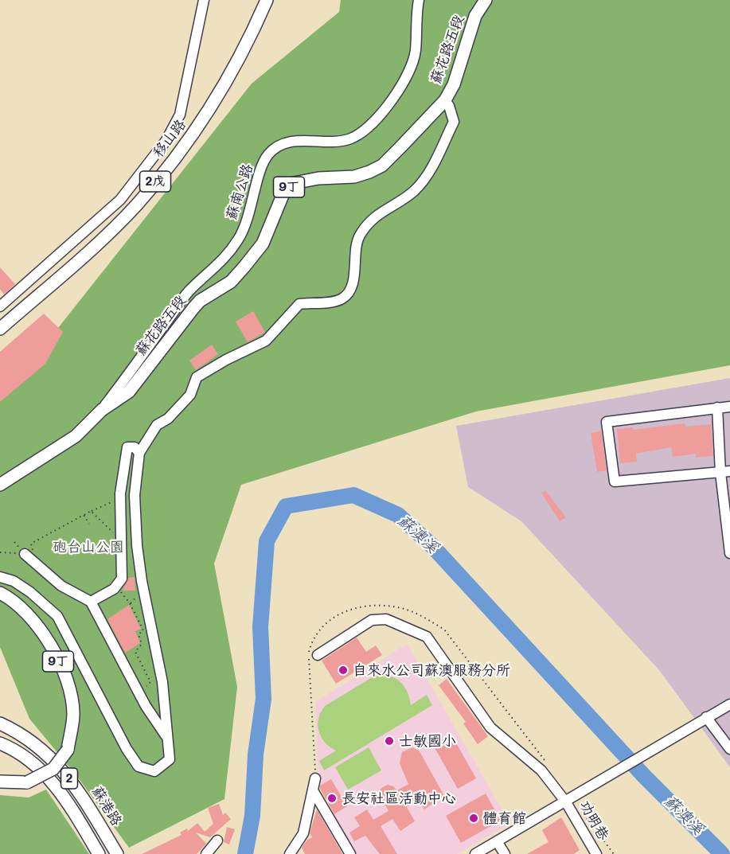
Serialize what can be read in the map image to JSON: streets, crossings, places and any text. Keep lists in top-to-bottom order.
{
  "streets": {
    "main road": [
      "蘇花路五段",
      "移山路",
      "2戊",
      "9丁",
      "2",
      "蘇港路"
    ],
    "street": ["蘇南公路", "功明巷"]
  },
  "crossings": [
    ["蘇花路五段", "蘇南公路"]
  ],
  "water": ["蘇澳溪"],
  "parks": ["砲台山公園"],
  "places": [
    "自來水公司蘇澳服務分所",
    "士敏國小",
    "長安社區活動中心",
    "體育館"
  ]
}
